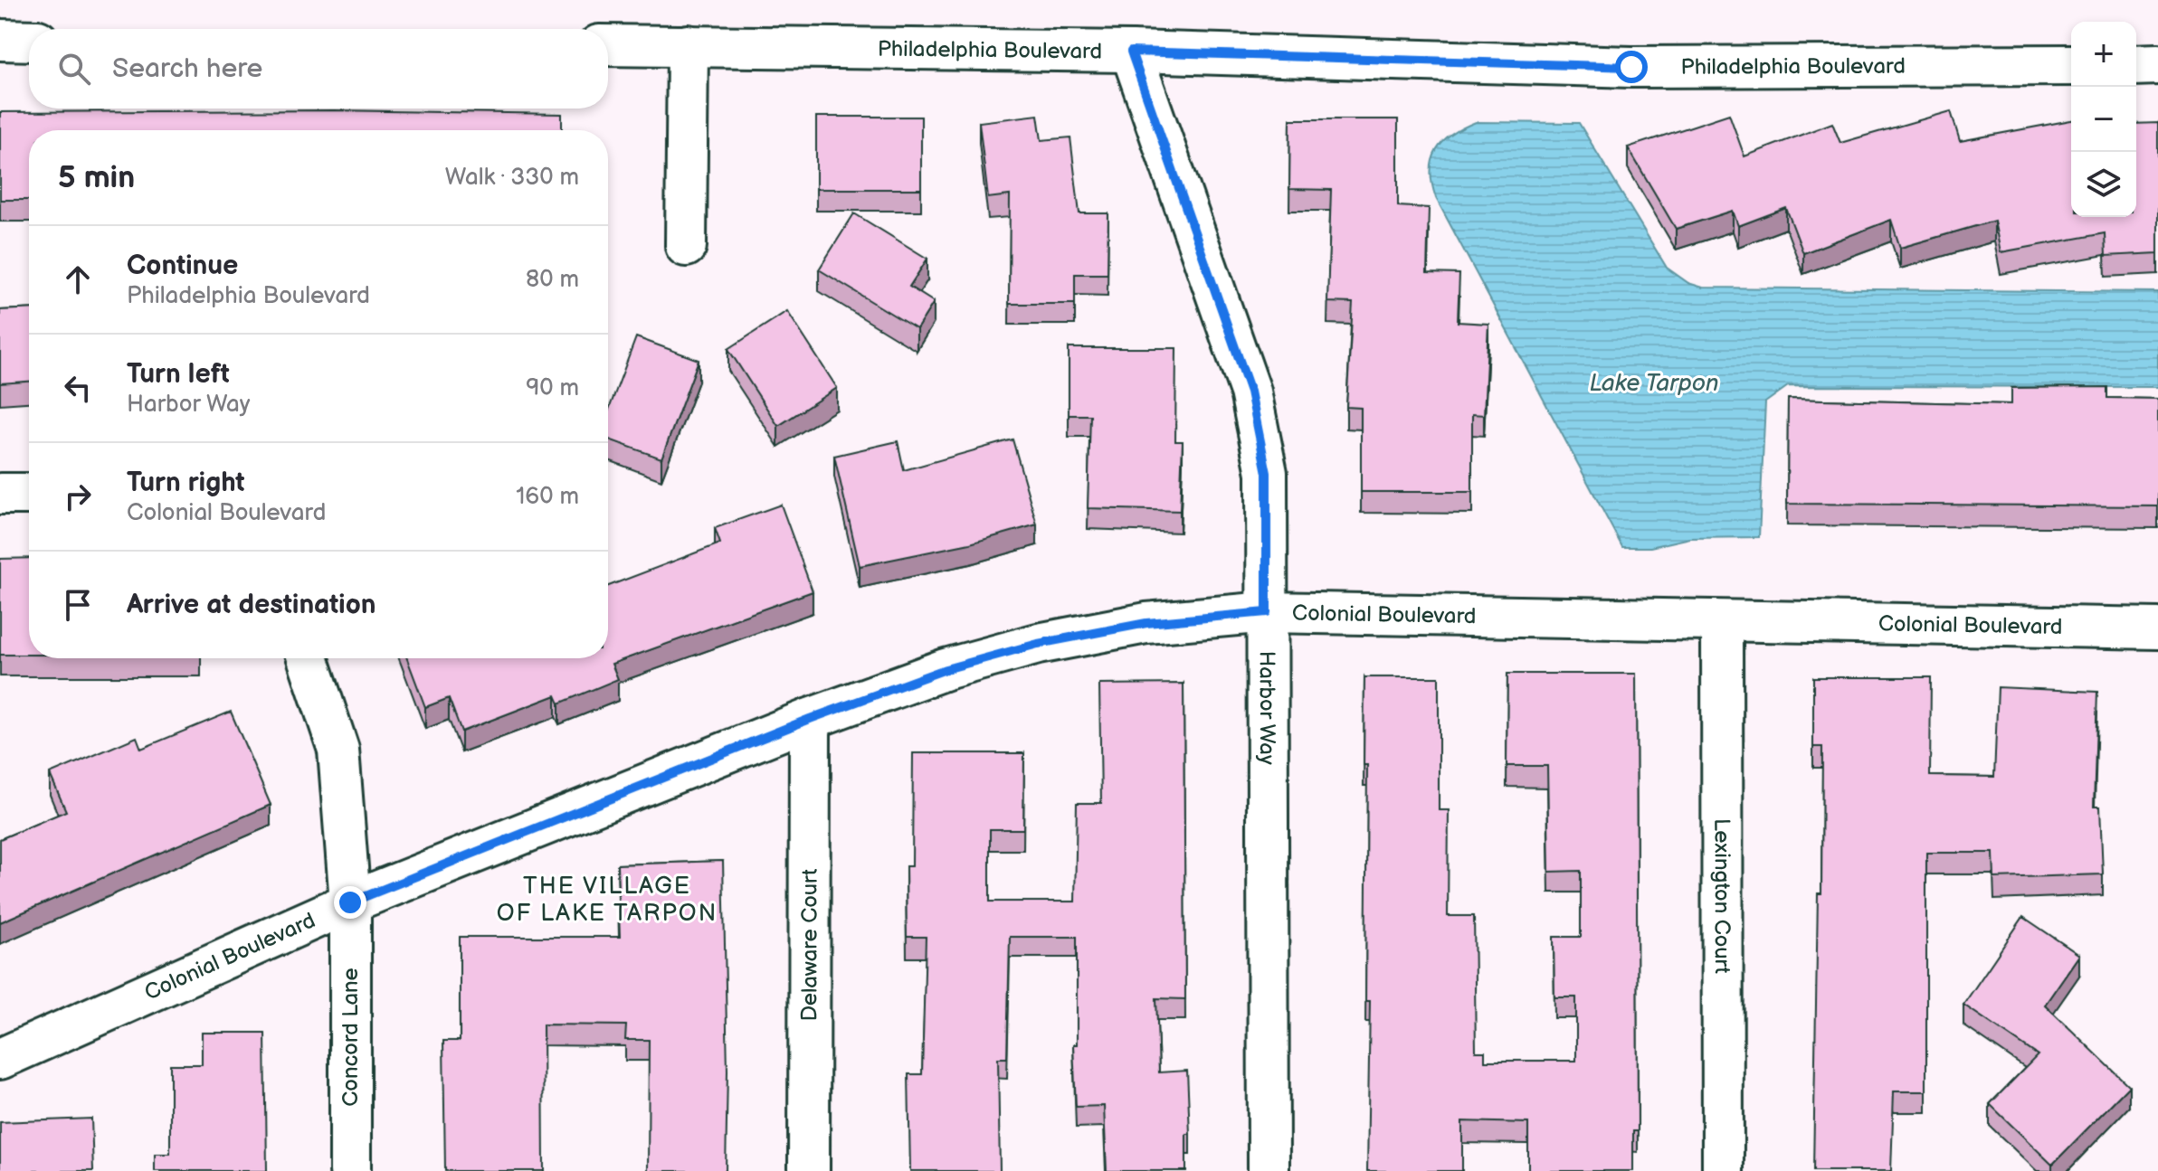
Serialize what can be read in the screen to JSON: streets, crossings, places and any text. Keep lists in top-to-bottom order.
{
  "streets": {
    "street": [
      "Philadelphia Boulevard",
      "Colonial Boulevard",
      "Harbor Way",
      "Lexington Court",
      "Delaware Court",
      "Concord Lane"
    ]
  },
  "crossings": [
    ["Philadelphia Boulevard", "Harbor Way"],
    ["Colonial Boulevard", "Harbor Way"],
    ["Colonial Boulevard", "Lexington Court"],
    ["Colonial Boulevard", "Delaware Court"],
    ["Colonial Boulevard", "Concord Lane"]
  ],
  "districts": ["THE VILLAGE OF LAKE TARPON"],
  "water": ["Lake Tarpon"],
  "page": {
    "map_buttons": ["+", "−"],
    "search": "Search here",
    "heading": ["5 min", "Walk · 330 m"],
    "list": [
      ["Continue", "Philadelphia Boulevard", "80 m"],
      ["Turn left", "Harbor Way", "90 m"],
      ["Turn right", "Colonial Boulevard", "160 m"],
      "Arrive at destination"
    ]
  }
}
